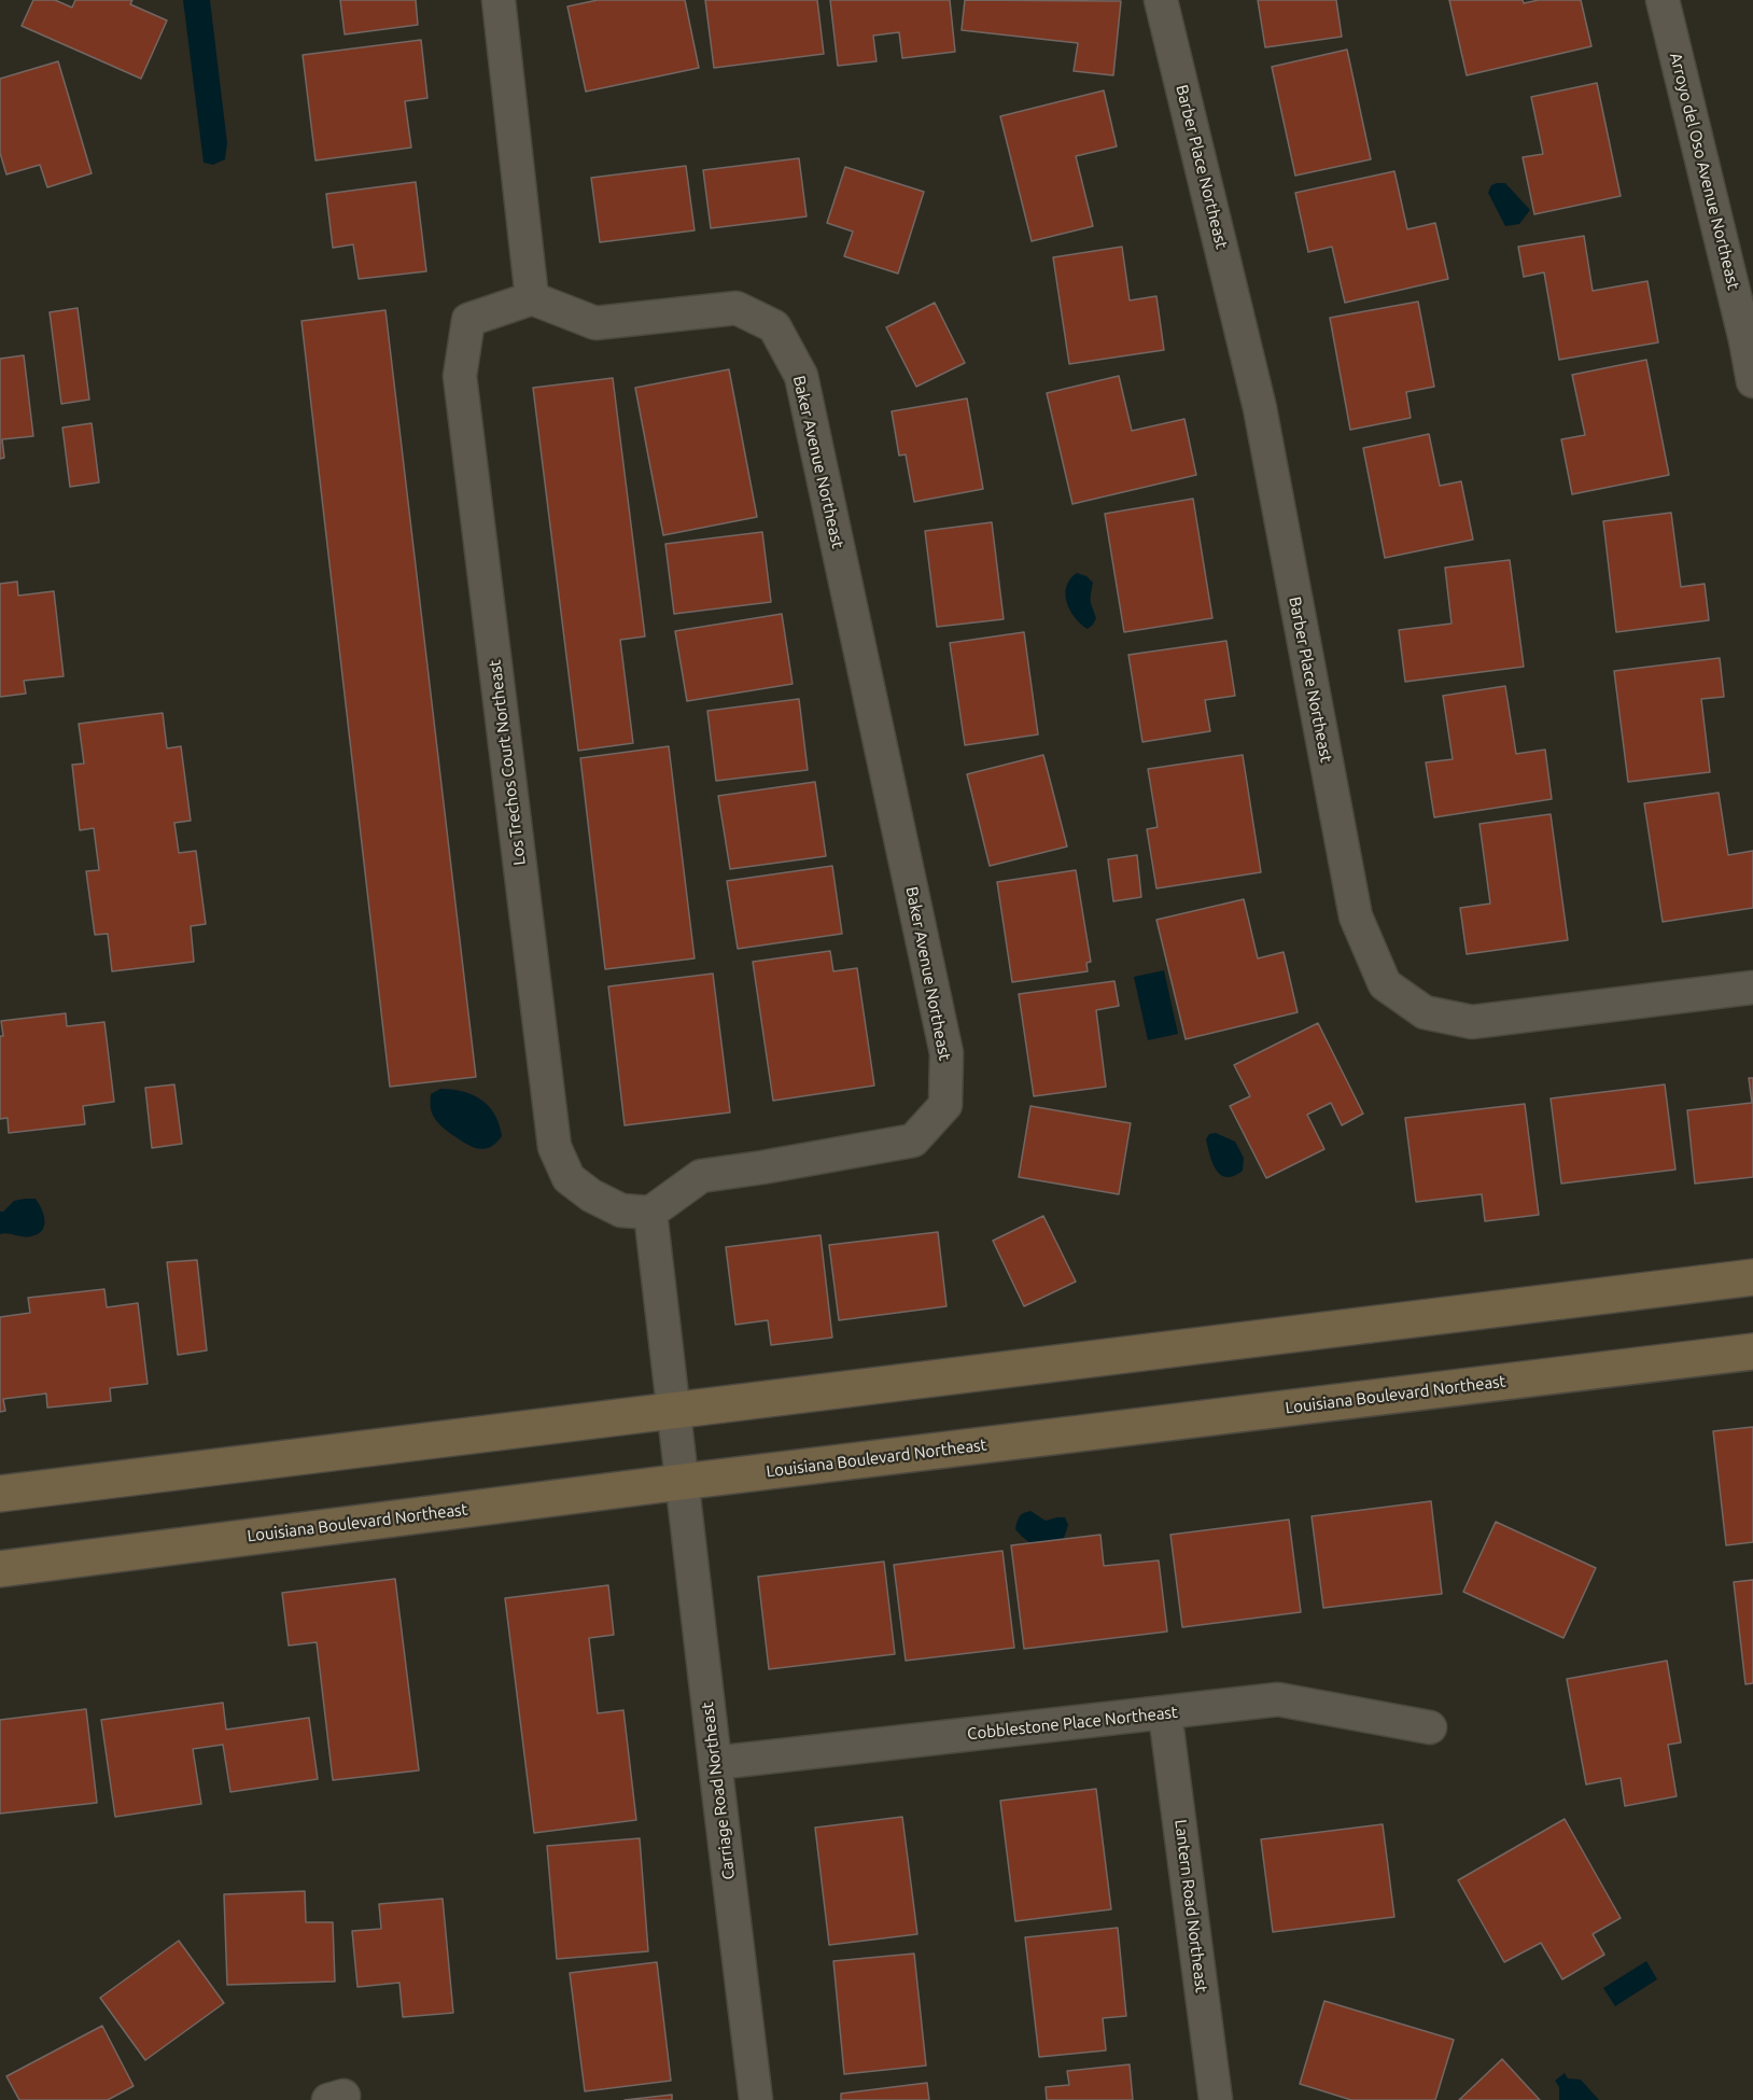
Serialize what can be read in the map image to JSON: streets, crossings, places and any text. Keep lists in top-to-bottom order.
{
  "streets": {
    "street": [
      "Barber Place Northeast",
      "Arroyo del Oso Avenue Northeast",
      "Baker Avenue Northeast",
      "Los Trechos Court Northeast",
      "Louisiana Boulevard Northeast",
      "Cobblestone Place Northeast",
      "Carriage Road Northeast",
      "Lantern Road Northeast"
    ]
  },
  "crossings": [
    ["Baker Avenue Northeast", "Los Trechos Court Northeast"],
    ["Louisiana Boulevard Northeast", "Carriage Road Northeast"],
    ["Cobblestone Place Northeast", "Carriage Road Northeast"],
    ["Cobblestone Place Northeast", "Lantern Road Northeast"]
  ]
}
